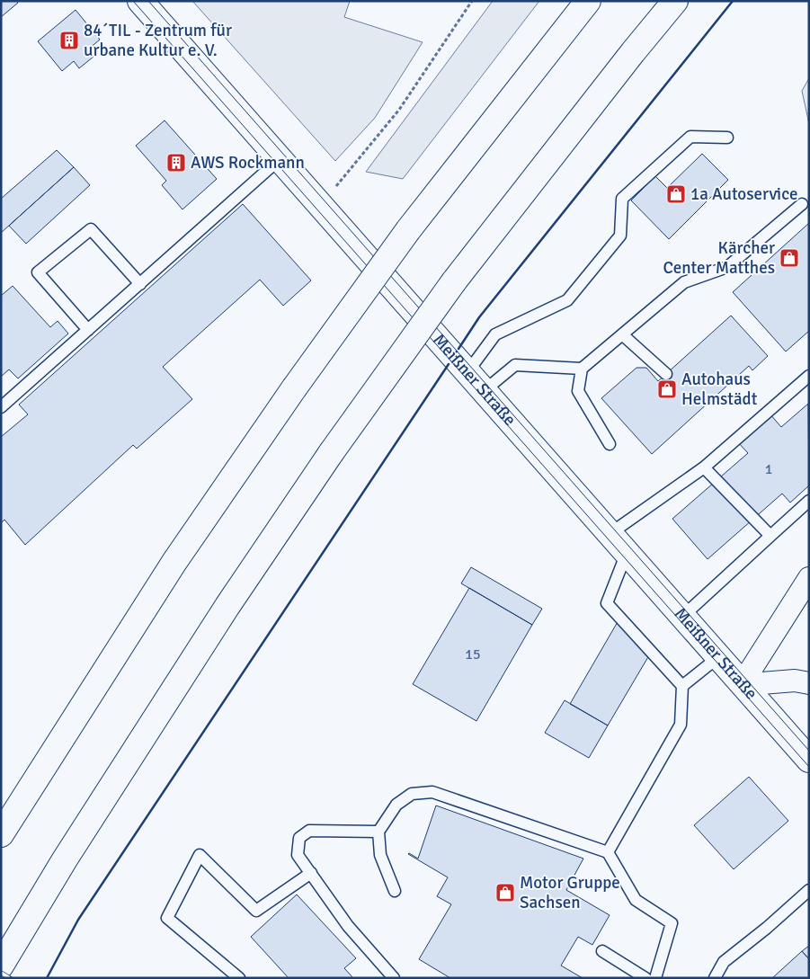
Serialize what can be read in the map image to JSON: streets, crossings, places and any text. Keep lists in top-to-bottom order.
{
  "streets": {
    "main road": ["Meißner Straße"]
  },
  "places": {
    "building": ["84´TIL - Zentrum für urbane Kultur e. V.", "AWS Rockmann"],
    "shop": [
      "1a Autoservice",
      "Kärcher Center Matthes",
      "Autohaus Helmstädt",
      "Motor Gruppe Sachsen"
    ]
  },
  "house_numbers": ["1", "15"]
}
